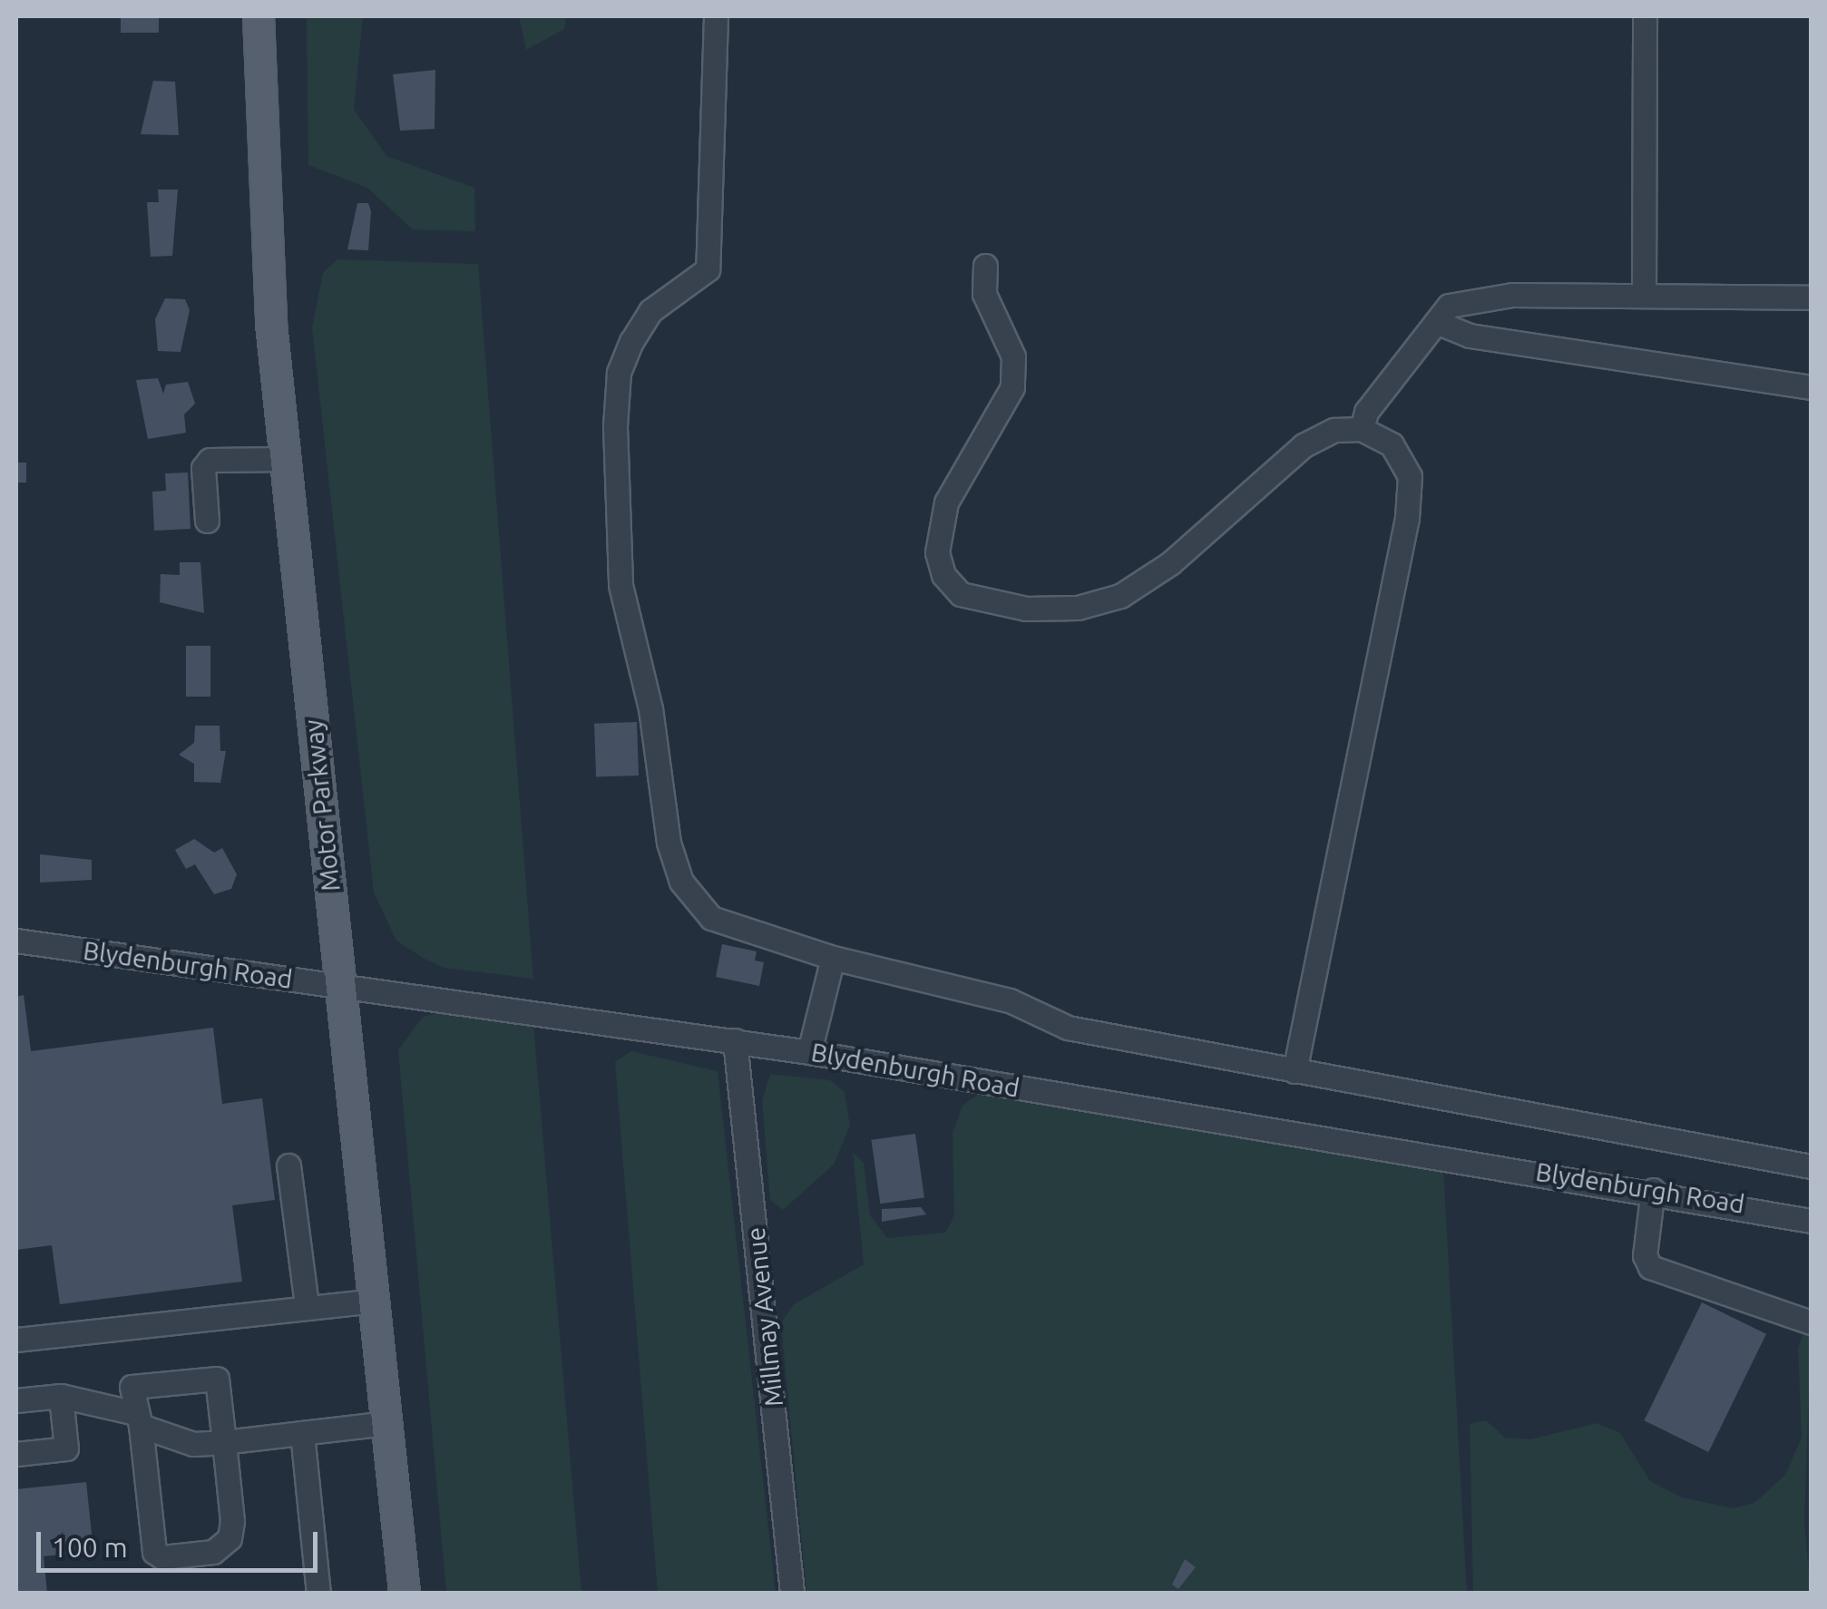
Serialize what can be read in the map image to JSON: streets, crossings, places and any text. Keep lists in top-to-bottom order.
{
  "streets": {
    "main road": ["Motor Parkway"],
    "street": ["Blydenburgh Road", "Millmay Avenue"]
  },
  "crossings": [
    ["Motor Parkway", "Blydenburgh Road"],
    ["Blydenburgh Road", "Millmay Avenue"]
  ],
  "scale_bar": "100 m"
}
